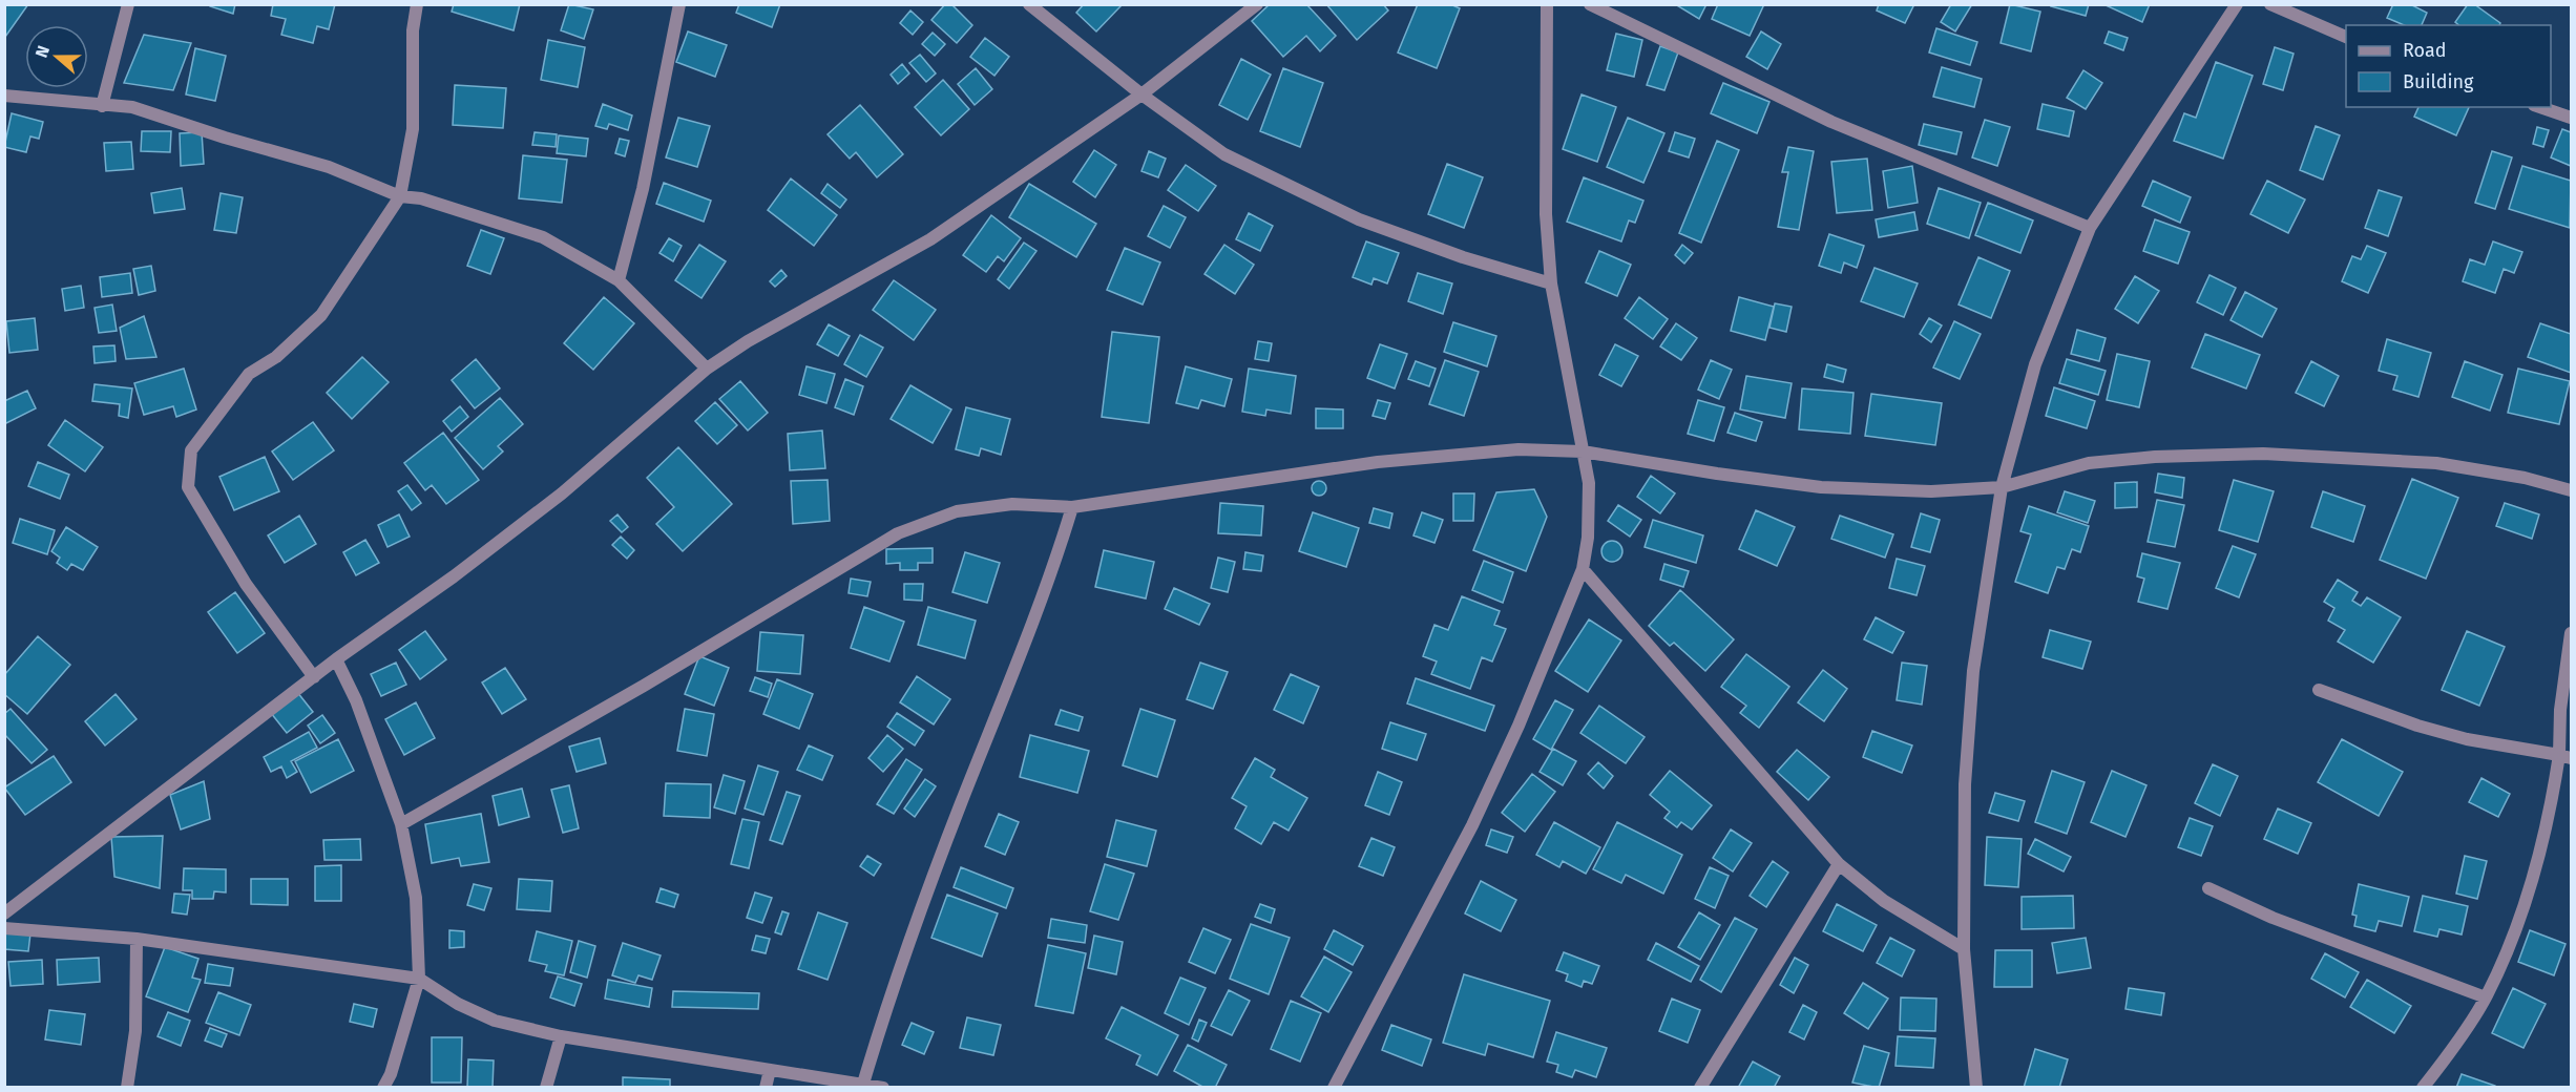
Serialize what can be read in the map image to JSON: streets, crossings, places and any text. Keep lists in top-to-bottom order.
{
  "legend": ["Road", "Building"],
  "north": "left"
}
